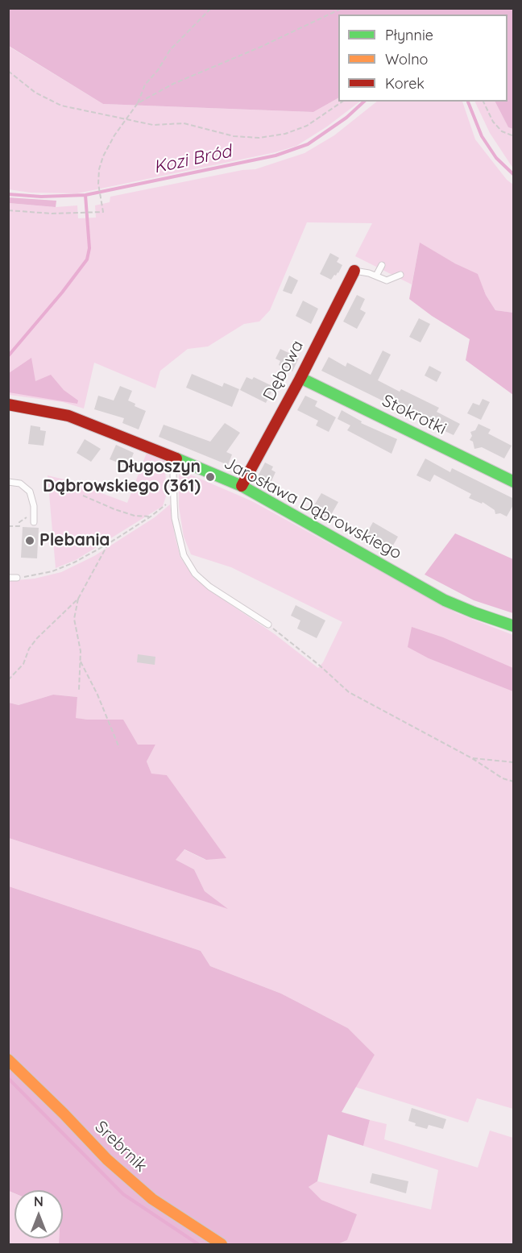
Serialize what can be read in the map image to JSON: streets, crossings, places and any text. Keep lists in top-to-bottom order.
{
  "streets": {
    "street": [
      "Dębowa",
      "Stokrotki",
      "Jarosława Dąbrowskiego",
      "Srebrnik"
    ]
  },
  "crossings": [
    ["Dębowa", "Stokrotki"],
    ["Dębowa", "Jarosława Dąbrowskiego"]
  ],
  "water": ["Kozi Bród"],
  "places": ["Długoszyn Dąbrowskiego (361)", "Plebania"],
  "legend": ["Płynnie", "Wolno", "Korek"],
  "north": "top"
}
